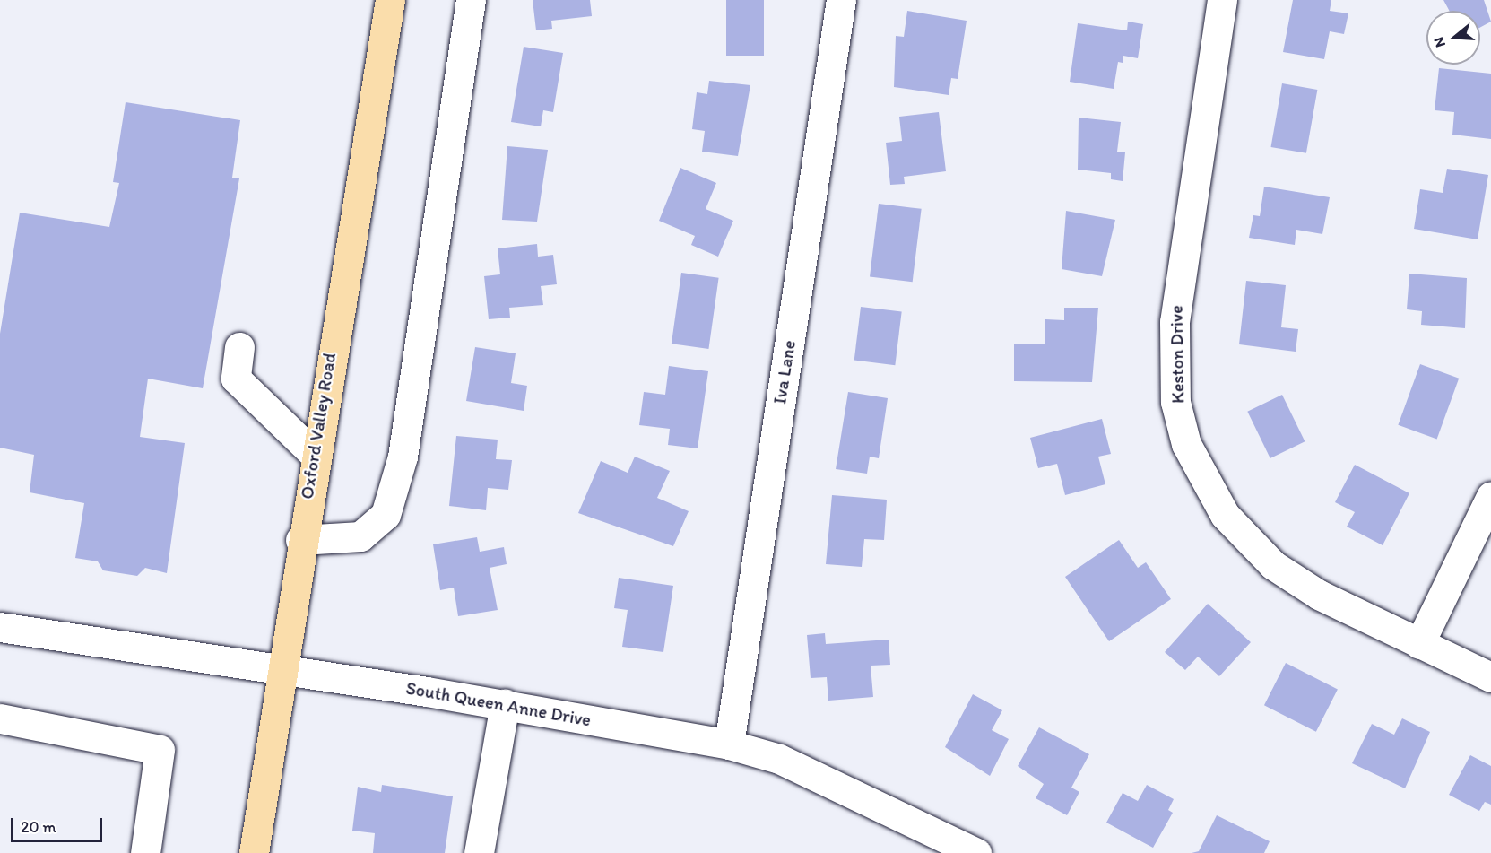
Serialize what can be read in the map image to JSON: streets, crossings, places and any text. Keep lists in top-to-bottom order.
{
  "streets": {
    "main road": ["Oxford Valley Road"],
    "street": ["Keston Drive", "Iva Lane", "South Queen Anne Drive"]
  },
  "crossings": [
    ["Iva Lane", "South Queen Anne Drive"],
    ["Oxford Valley Road", "South Queen Anne Drive"]
  ],
  "scale_bar": "20 m",
  "north": "left"
}
